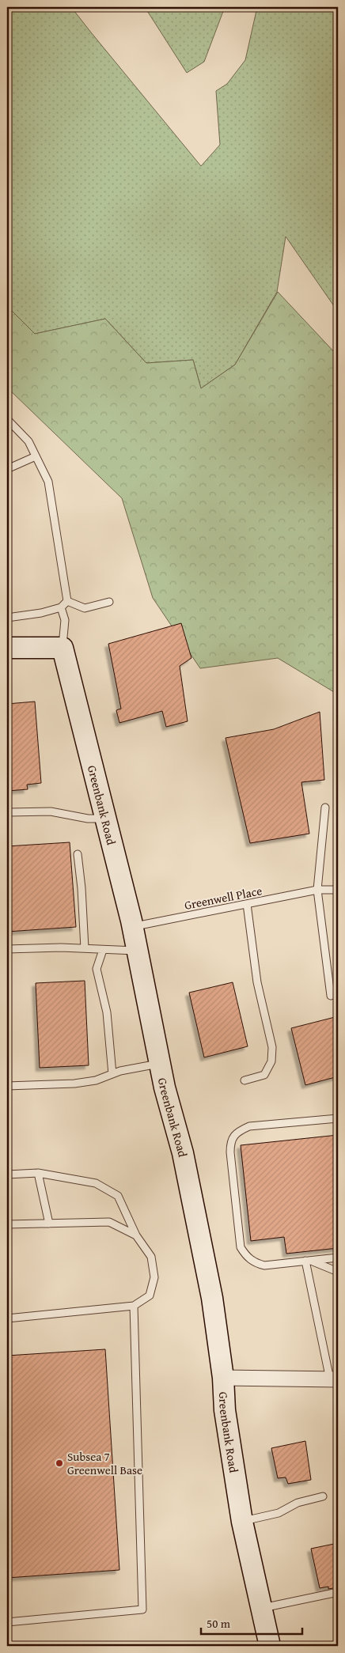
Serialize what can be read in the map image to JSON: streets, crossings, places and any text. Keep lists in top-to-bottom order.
{
  "streets": {
    "street": ["Greenbank Road"],
    "lane": ["Greenwell Place"]
  },
  "crossings": [
    ["Greenbank Road", "Greenwell Place"]
  ],
  "places": ["Subsea 7 Greenwell Base"],
  "scale_bar": "50 m"
}
